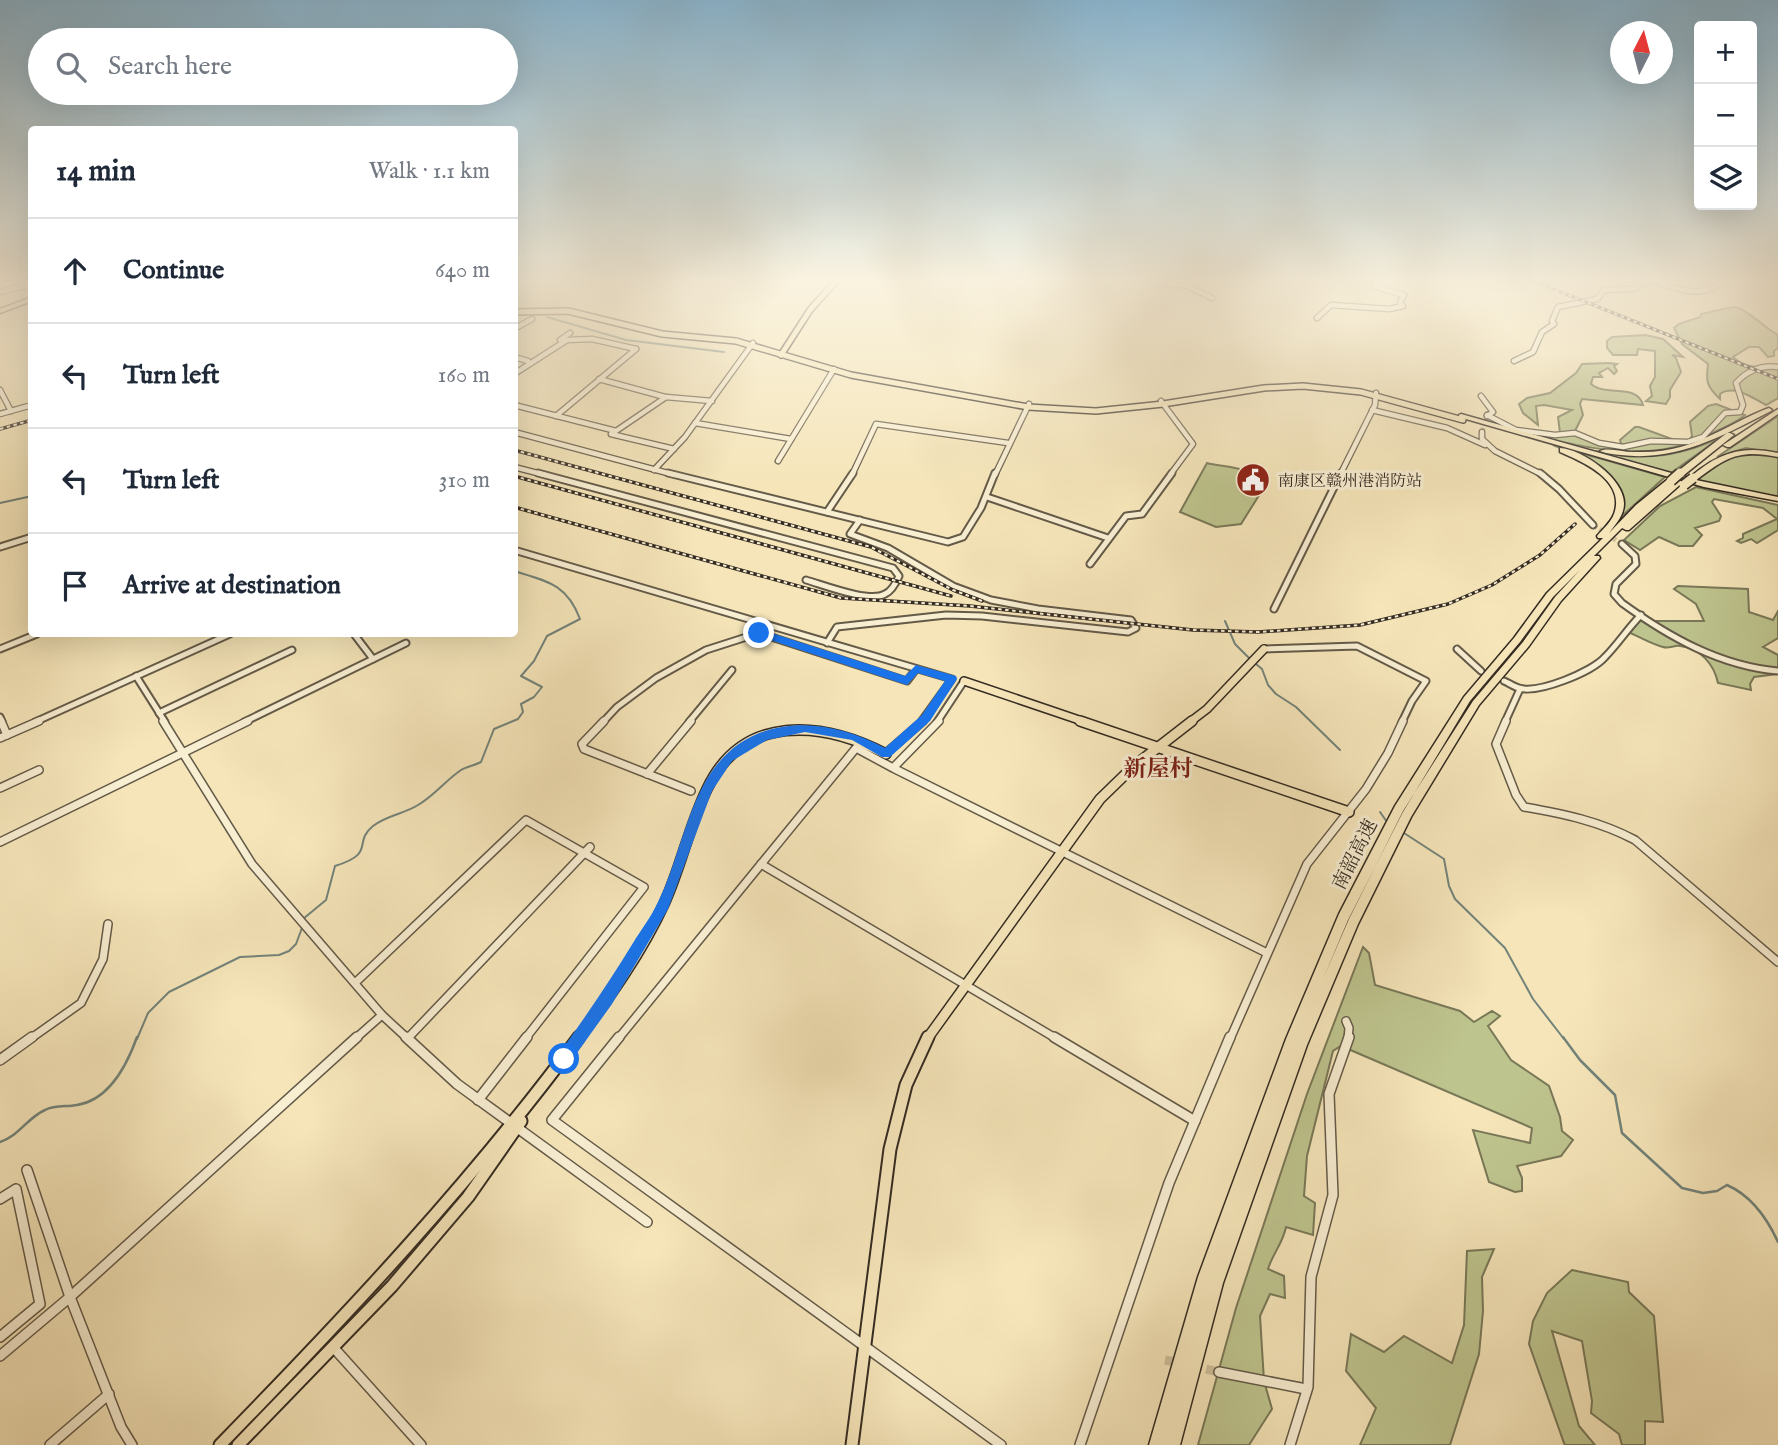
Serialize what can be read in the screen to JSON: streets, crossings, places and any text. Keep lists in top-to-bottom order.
{
  "streets": {
    "highway": ["南韶高速"]
  },
  "districts": ["新屋村"],
  "places": {
    "public building": ["南康区赣州港消防站"]
  },
  "north": "top",
  "page": {
    "map_buttons": ["+", "−"],
    "search": "Search here",
    "heading": ["14 min", "Walk · 1.1 km"],
    "list": [
      ["Continue", "640 m"],
      ["Turn left", "160 m"],
      ["Turn left", "310 m"],
      "Arrive at destination"
    ]
  }
}
